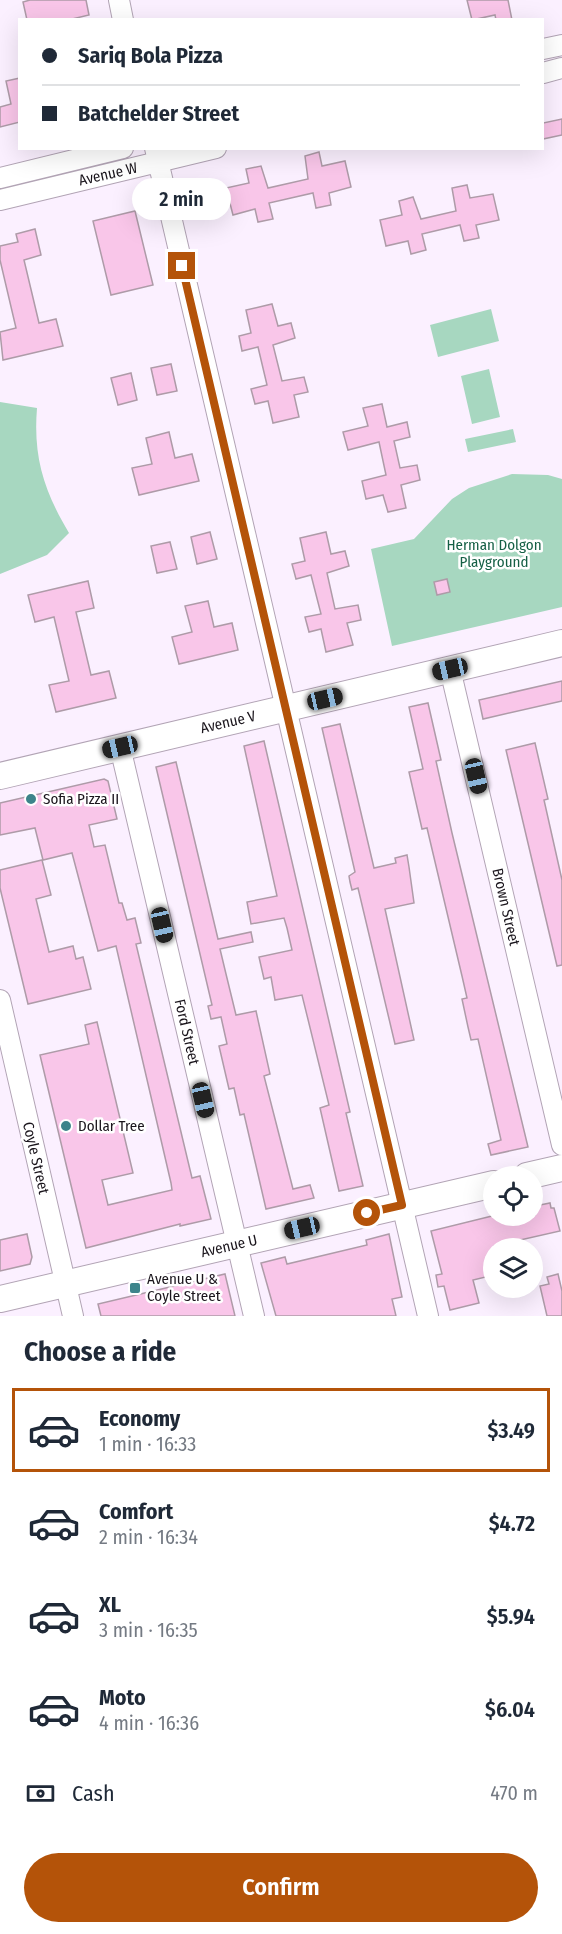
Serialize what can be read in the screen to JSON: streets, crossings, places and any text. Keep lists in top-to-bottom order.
{
  "streets": {
    "main road": ["Avenue V", "Avenue U"],
    "street": [
      "Avenue W",
      "Brown Street",
      "Ford Street",
      "Coyle Street"
    ]
  },
  "crossings": [
    ["Avenue V", "Brown Street"],
    ["Avenue V", "Ford Street"],
    ["Ford Street", "Avenue U"],
    ["Coyle Street", "Avenue U"]
  ],
  "parks": ["Herman Dolgon Playground"],
  "places": {
    "other": ["Sofia Pizza II", "Dollar Tree"],
    "transit": ["Avenue U & Coyle Street"]
  },
  "page": {
    "banner": ["Sariq Bola Pizza", "Batchelder Street"],
    "bubble": "2 min",
    "heading": "Choose a ride",
    "list": [
      {
        "name": "Economy",
        "note": "1 min · 16:33",
        "value": "$3.49"
      },
      {
        "name": "Comfort",
        "note": "2 min · 16:34",
        "value": "$4.72"
      },
      {
        "name": "XL",
        "note": "3 min · 16:35",
        "value": "$5.94"
      },
      {
        "name": "Moto",
        "note": "4 min · 16:36",
        "value": "$6.04"
      }
    ],
    "pay": ["Cash", "470 m"],
    "buttons": "Confirm"
  }
}
